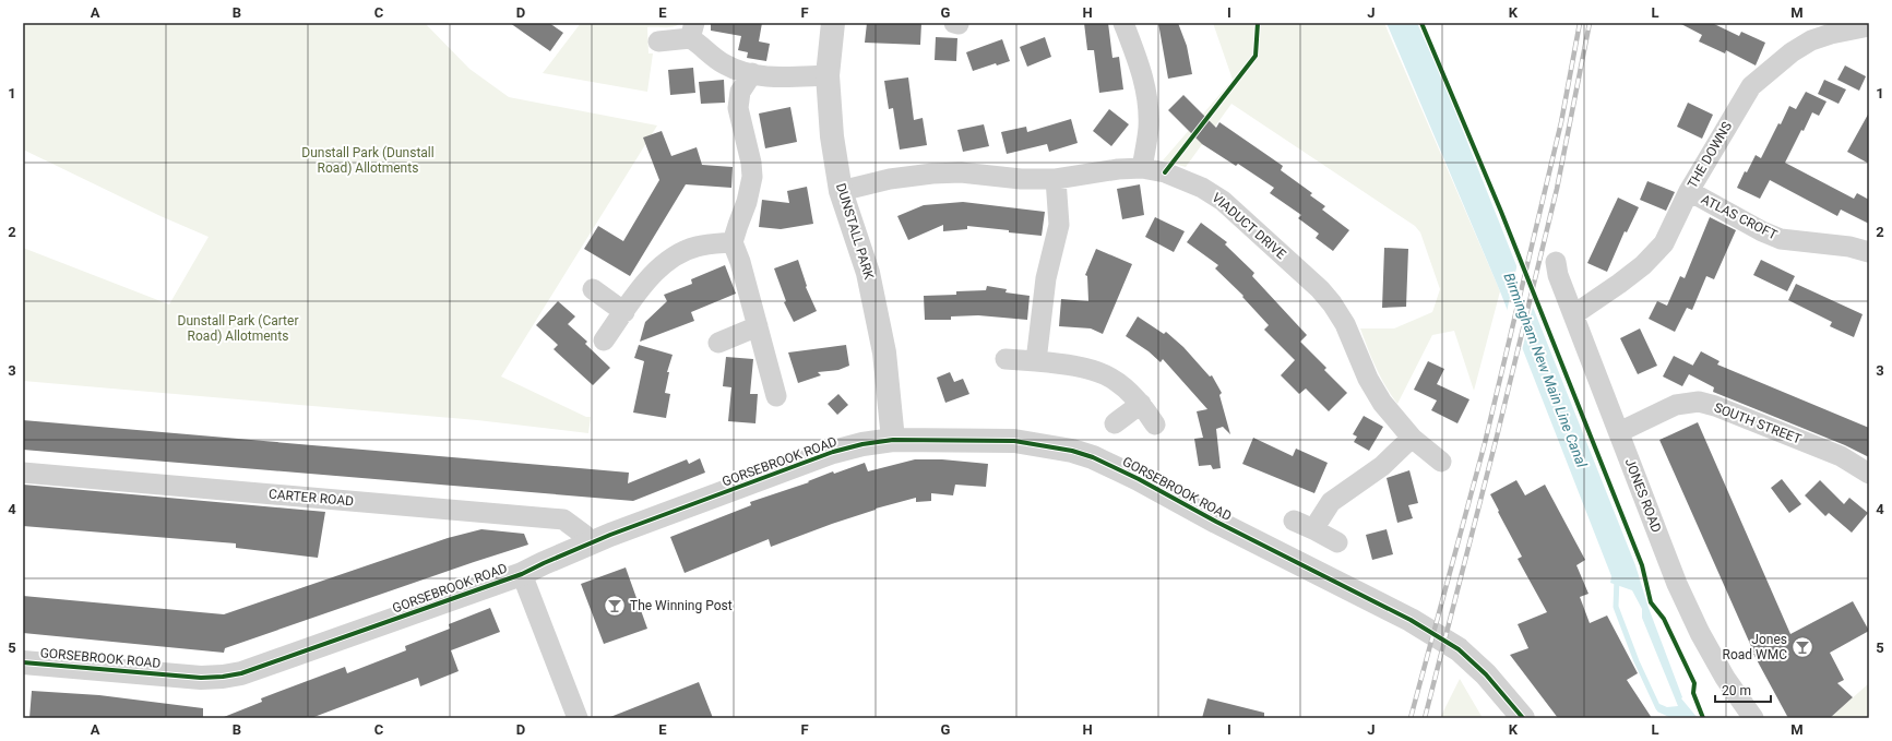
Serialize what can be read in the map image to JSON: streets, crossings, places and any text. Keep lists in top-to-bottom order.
{
  "streets": {
    "street": [
      "THE DOWNS",
      "ATLAS CROFT",
      "VIADUCT DRIVE",
      "DUNSTALL PARK",
      "SOUTH STREET",
      "GORSEBROOK ROAD",
      "JONES ROAD",
      "CARTER ROAD"
    ]
  },
  "crossings": [
    ["THE DOWNS", "ATLAS CROFT"],
    ["THE DOWNS", "JONES ROAD"],
    ["VIADUCT DRIVE", "DUNSTALL PARK"],
    ["DUNSTALL PARK", "GORSEBROOK ROAD"],
    ["SOUTH STREET", "JONES ROAD"],
    ["GORSEBROOK ROAD", "CARTER ROAD"]
  ],
  "water": ["Birmingham New Main Line Canal"],
  "parks": ["Dunstall Park (Dunstall Road) Allotments", "Dunstall Park (Carter Road) Allotments"],
  "places": {
    "bar": ["The Winning Post", "Jones Road WMC"]
  },
  "scale_bar": "20 m",
  "grid": {
    "columns": [
      "A",
      "B",
      "C",
      "D",
      "E",
      "F",
      "G",
      "H",
      "I",
      "J",
      "K",
      "L",
      "M"
    ],
    "rows": [
      "1",
      "2",
      "3",
      "4",
      "5"
    ]
  }
}
